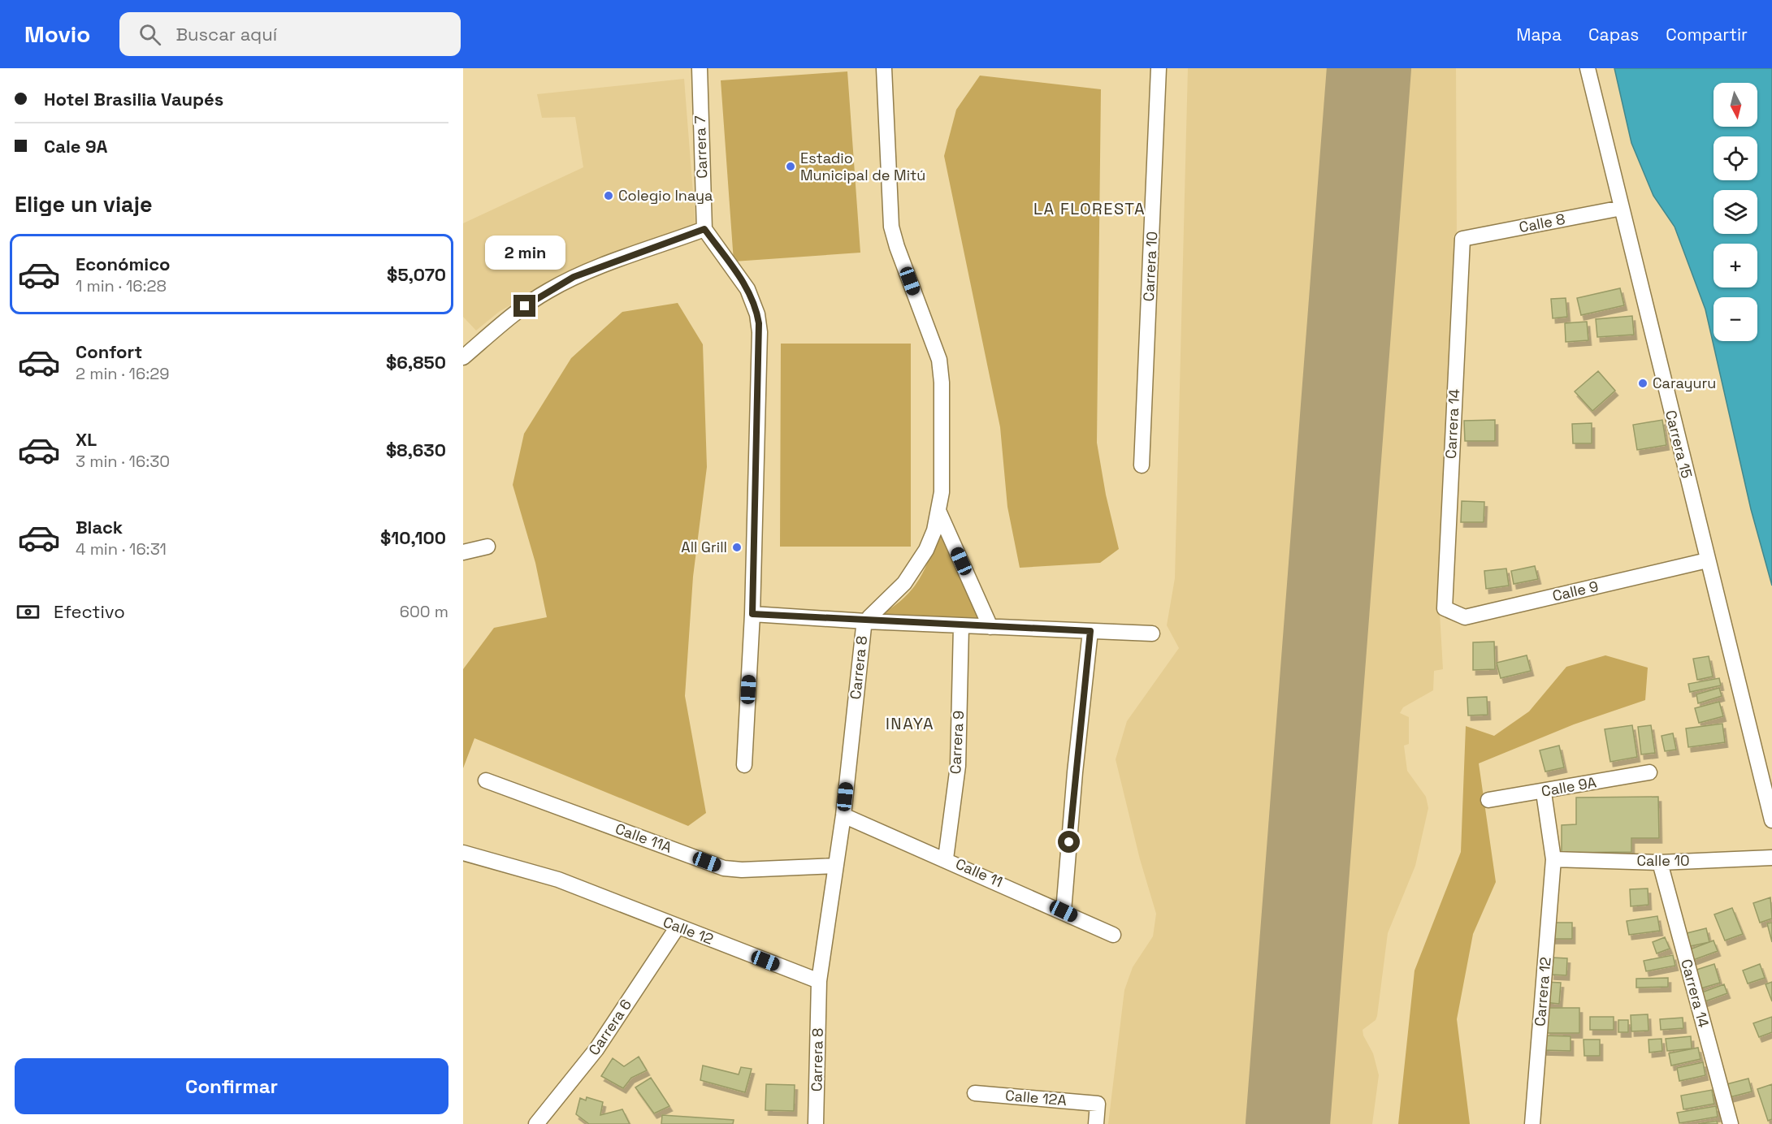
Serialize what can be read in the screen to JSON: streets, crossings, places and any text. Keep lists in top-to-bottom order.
{
  "streets": {
    "street": [
      "Carrera 7",
      "Calle 8",
      "Carrera 10",
      "Carrera 14",
      "Carrera 15",
      "Calle 9",
      "Carrera 8",
      "Carrera 9",
      "Calle 9A",
      "Calle 11A",
      "Calle 10",
      "Calle 11",
      "Calle 12",
      "Carrera 12",
      "Carrera 6",
      "Calle 12A"
    ]
  },
  "crossings": [
    ["Calle 8", "Carrera 14"],
    ["Calle 8", "Carrera 15"],
    ["Carrera 14", "Calle 9"],
    ["Carrera 14", "Calle 10"],
    ["Carrera 15", "Calle 9"],
    ["Carrera 8", "Calle 11A"],
    ["Carrera 8", "Calle 11"],
    ["Carrera 8", "Calle 12"],
    ["Carrera 9", "Calle 11"],
    ["Calle 9A", "Carrera 12"],
    ["Calle 10", "Carrera 12"],
    ["Calle 12", "Carrera 6"]
  ],
  "districts": ["LA FLORESTA", "INAYA"],
  "places": [
    "Estadio Municipal de Mitú",
    "Colegio Inaya",
    "Carayuru",
    "All Grill"
  ],
  "north": "bottom",
  "page": {
    "header": "Movio",
    "search": "Buscar aquí",
    "nav": ["Mapa", "Capas", "Compartir"],
    "banner": ["Hotel Brasilia Vaupés", "Cale 9A"],
    "map_buttons": ["+", "−"],
    "heading": "Elige un viaje",
    "list": [
      {
        "name": "Económico",
        "note": "1 min · 16:28",
        "value": "$5,070"
      },
      {
        "name": "Confort",
        "note": "2 min · 16:29",
        "value": "$6,850"
      },
      {
        "name": "XL",
        "note": "3 min · 16:30",
        "value": "$8,630"
      },
      {
        "name": "Black",
        "note": "4 min · 16:31",
        "value": "$10,100"
      }
    ],
    "bubble": "2 min",
    "pay": ["Efectivo", "600 m"],
    "buttons": "Confirmar"
  }
}
